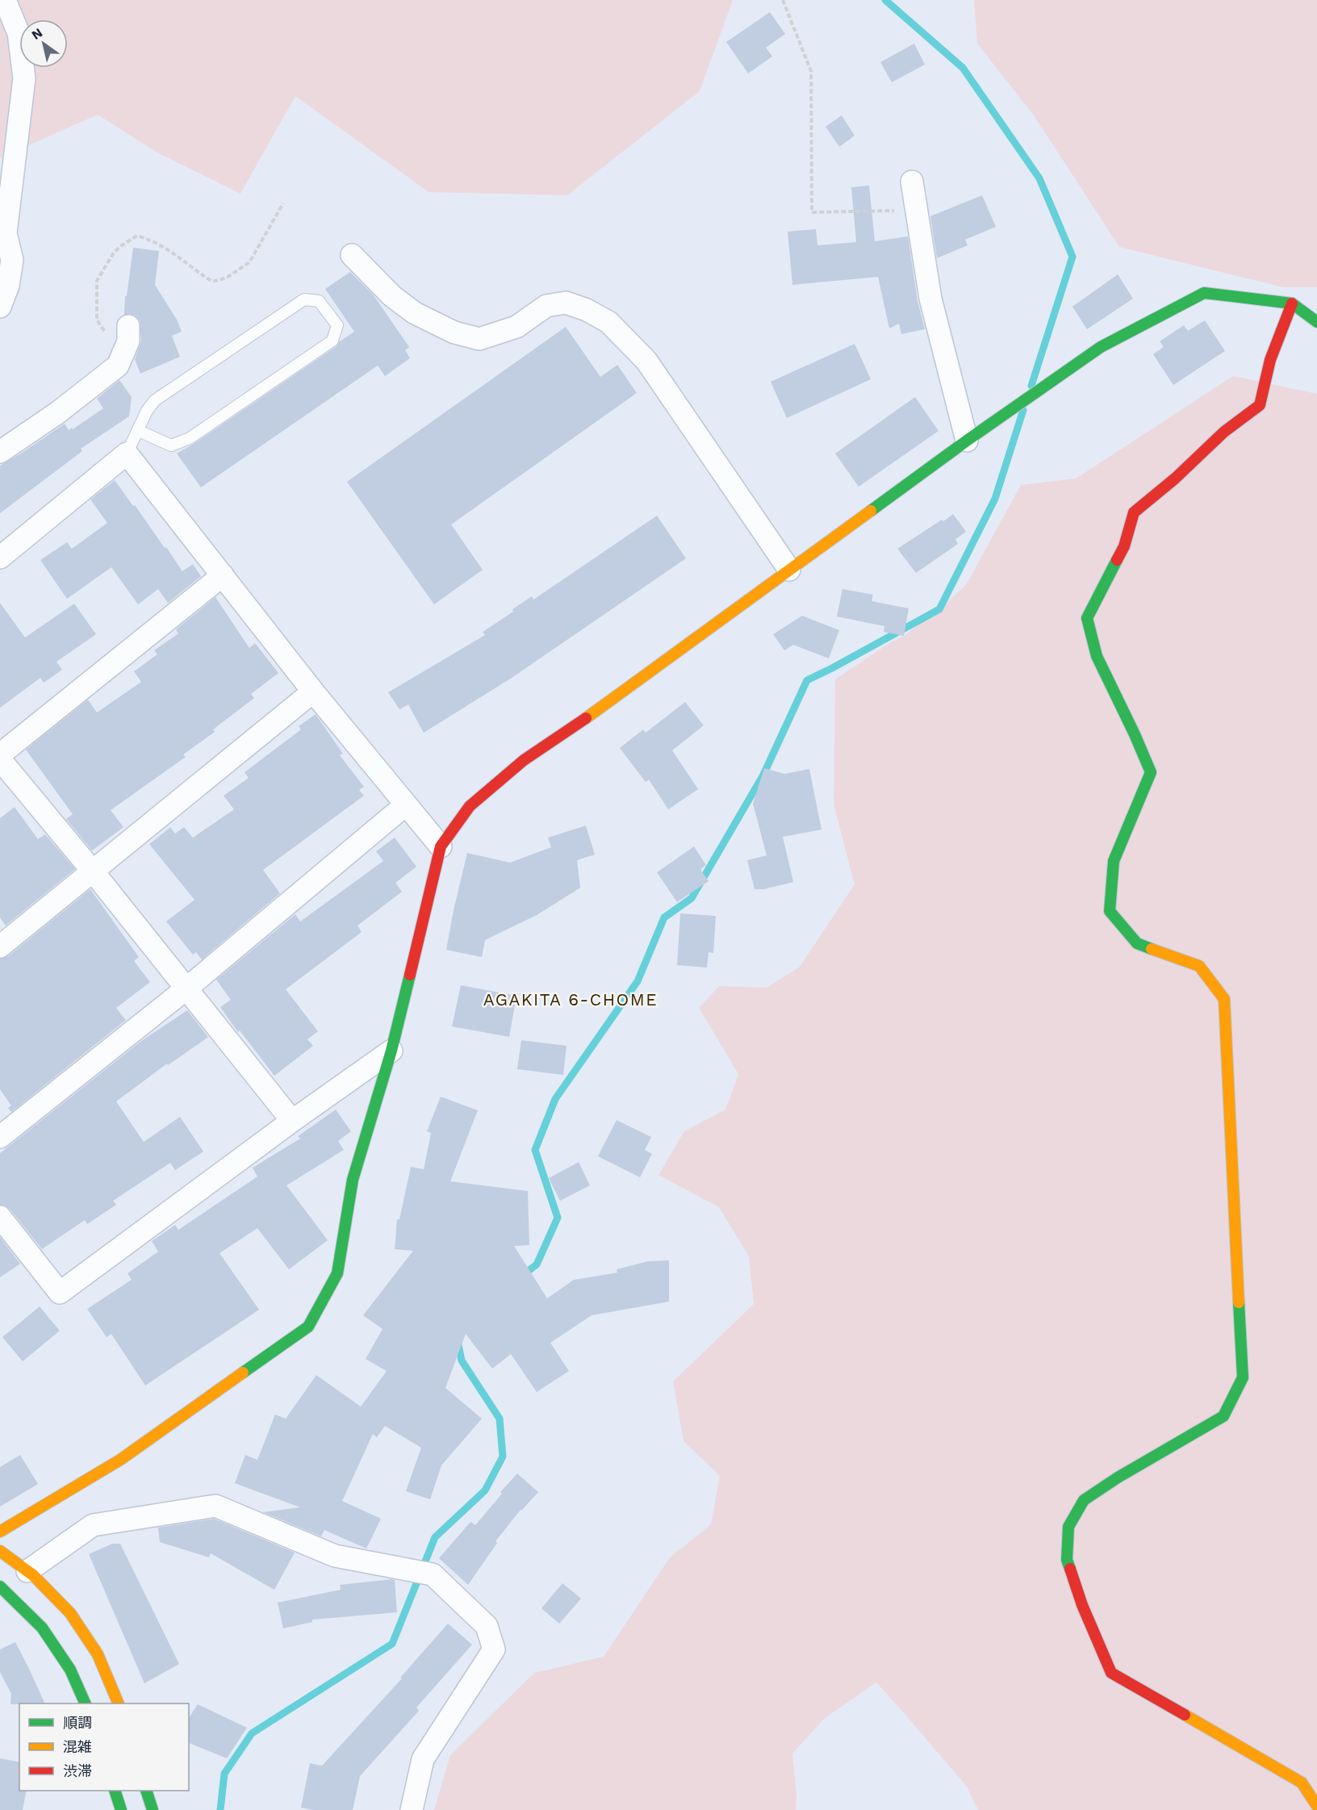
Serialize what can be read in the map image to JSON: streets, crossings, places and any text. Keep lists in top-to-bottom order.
{
  "districts": ["AGAKITA 6-CHOME"],
  "legend": ["順調", "混雑", "渋滞"],
  "north": "top left"
}
